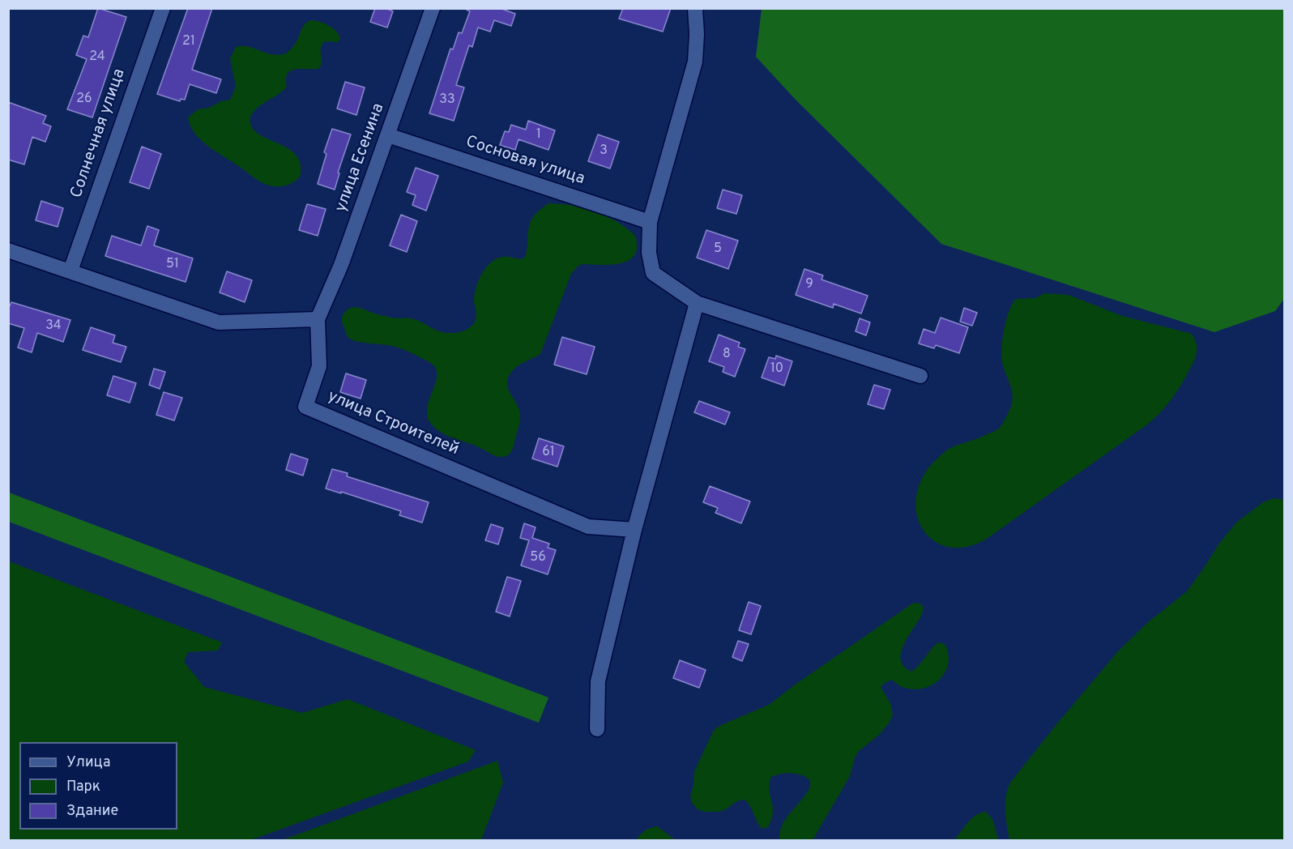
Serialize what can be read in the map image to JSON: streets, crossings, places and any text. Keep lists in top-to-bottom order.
{
  "streets": {
    "street": [
      "Солнечная улица",
      "улица Есенина",
      "Сосновая улица",
      "улица Строителей"
    ]
  },
  "crossings": [
    ["улица Есенина", "Сосновая улица"],
    ["улица Есенина", "улица Строителей"]
  ],
  "house_numbers": [
    "21",
    "24",
    "26",
    "33",
    "1",
    "3",
    "5",
    "51",
    "9",
    "34",
    "8",
    "10",
    "61",
    "56"
  ],
  "legend": ["Улица", "Парк", "Здание"]
}
